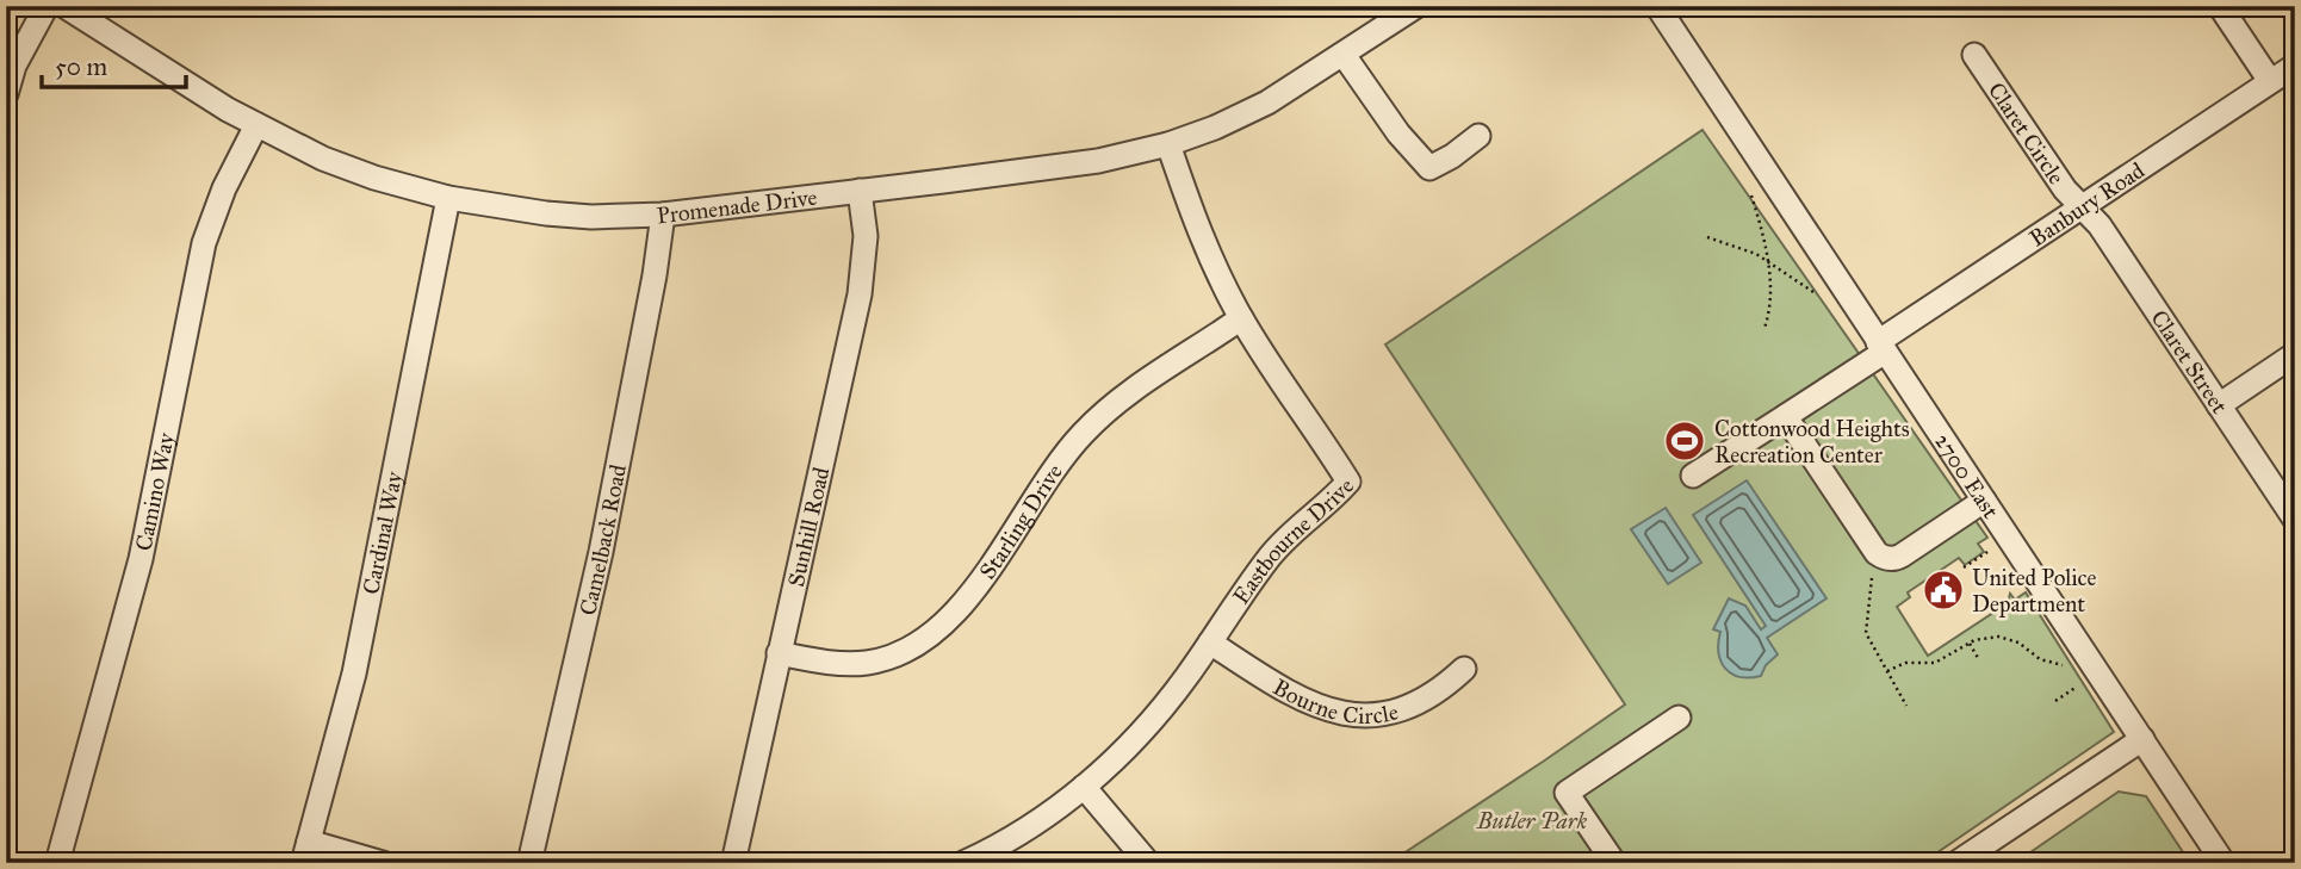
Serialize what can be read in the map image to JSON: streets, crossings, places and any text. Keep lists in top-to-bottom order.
{
  "streets": {
    "street": [
      "Claret Circle",
      "Banbury Road",
      "Promenade Drive",
      "Claret Street",
      "2700 East",
      "Camino Way",
      "Starling Drive",
      "Sunhill Road",
      "Cardinal Way",
      "Camelback Road",
      "Eastbourne Drive",
      "Bourne Circle"
    ]
  },
  "crossings": [
    ["Claret Circle", "Banbury Road"],
    ["Claret Circle", "Claret Street"],
    ["Banbury Road", "Claret Street"],
    ["Banbury Road", "2700 East"],
    ["Promenade Drive", "Camino Way"],
    ["Promenade Drive", "Sunhill Road"],
    ["Promenade Drive", "Cardinal Way"],
    ["Promenade Drive", "Camelback Road"],
    ["Promenade Drive", "Eastbourne Drive"],
    ["Starling Drive", "Sunhill Road"],
    ["Starling Drive", "Eastbourne Drive"],
    ["Eastbourne Drive", "Bourne Circle"]
  ],
  "parks": ["Butler Park"],
  "places": {
    "sports": ["Cottonwood Heights Recreation Center"],
    "public building": ["United Police Department"]
  },
  "scale_bar": "50 m"
}
